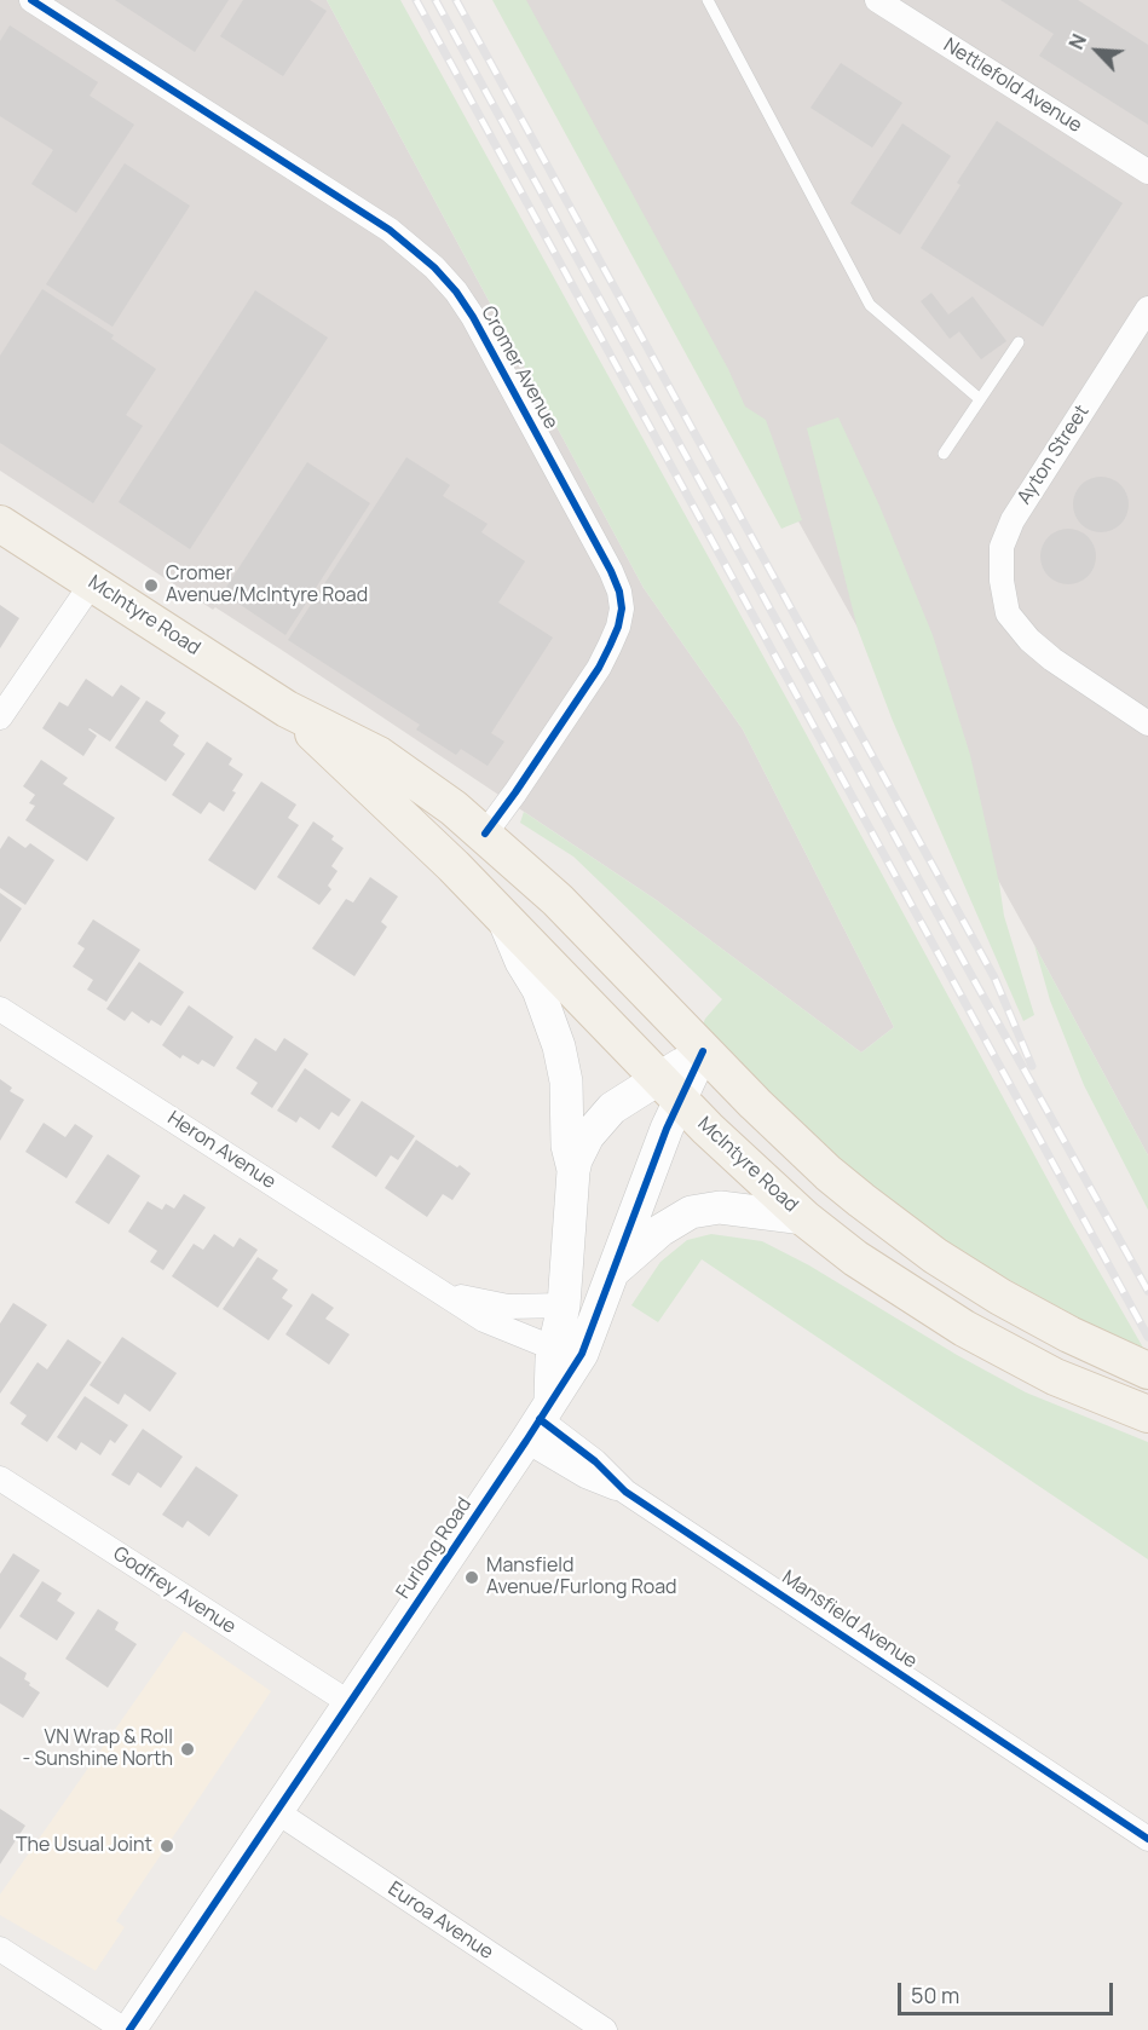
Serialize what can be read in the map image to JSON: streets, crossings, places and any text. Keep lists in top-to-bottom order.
{
  "streets": {
    "main road": ["McIntyre Road"],
    "street": [
      "Nettlefold Avenue",
      "Cromer Avenue",
      "Ayton Street",
      "Heron Avenue",
      "Furlong Road",
      "Godfrey Avenue",
      "Mansfield Avenue",
      "Euroa Avenue"
    ]
  },
  "crossings": [
    ["Cromer Avenue", "McIntyre Road"],
    ["McIntyre Road", "Furlong Road"],
    ["Furlong Road", "Godfrey Avenue"],
    ["Furlong Road", "Mansfield Avenue"],
    ["Furlong Road", "Euroa Avenue"]
  ],
  "places": [
    "Cromer Avenue/McIntyre Road",
    "Mansfield Avenue/Furlong Road",
    "VN Wrap & Roll - Sunshine North",
    "The Usual Joint"
  ],
  "scale_bar": "50 m",
  "north": "top left"
}
